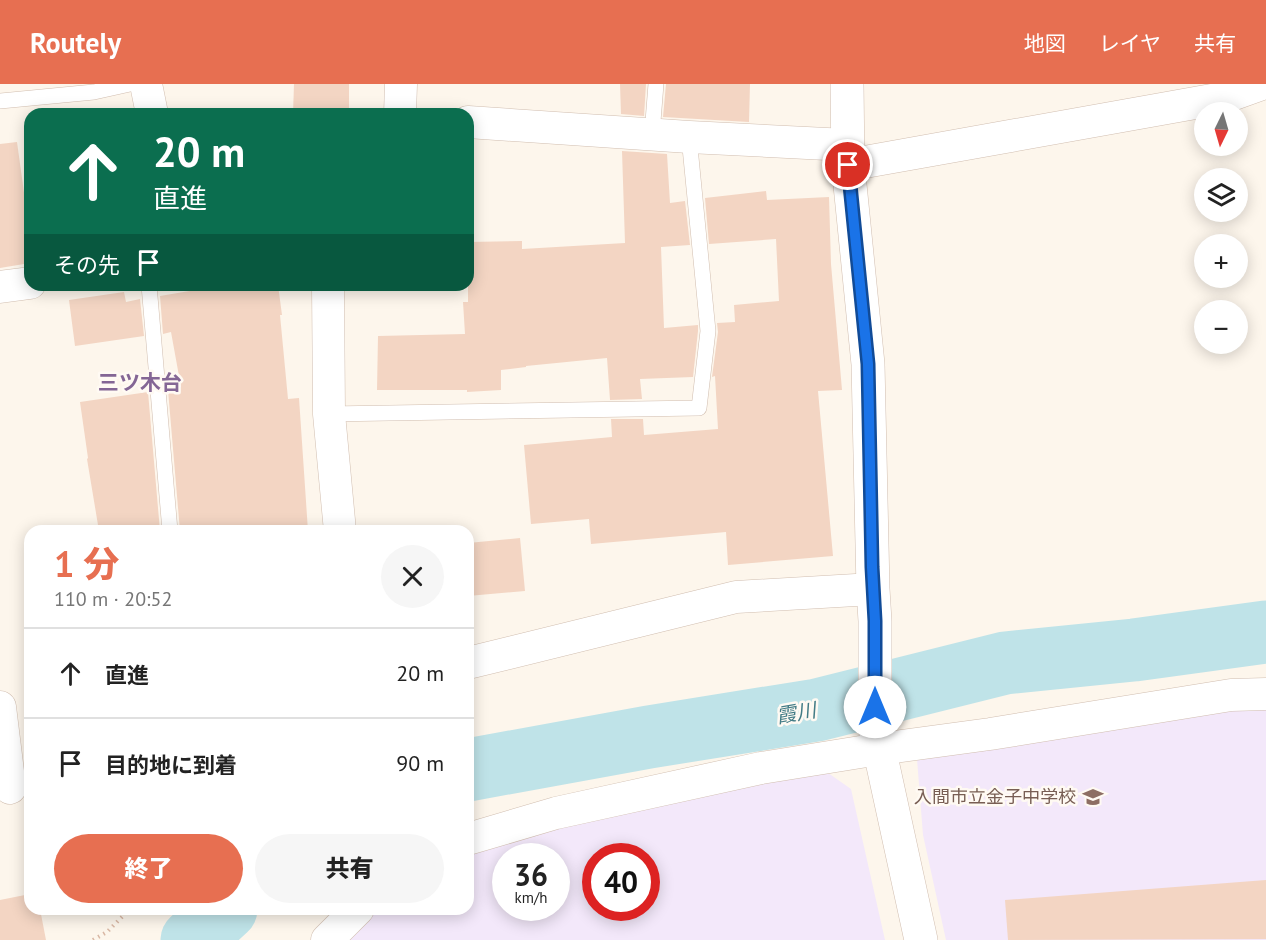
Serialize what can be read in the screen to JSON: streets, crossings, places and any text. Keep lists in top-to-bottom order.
{
  "districts": ["三ツ木台"],
  "water": ["霞川"],
  "places": {
    "school or university": ["入間市立金子中学校"]
  },
  "north": "bottom",
  "page": {
    "header": "Routely",
    "nav": ["地図", "レイヤ", "共有"],
    "map_buttons": ["+", "−"],
    "turn": ["20 m", "直進"],
    "then": "その先",
    "heading": ["1 分", "110 m · 20:52"],
    "list": [
      {
        "name": "直進",
        "value": "20 m"
      },
      {
        "name": "目的地に到着",
        "value": "90 m"
      }
    ],
    "buttons": ["終了", "共有"],
    "speed": "36 km/h",
    "limit": "40"
  }
}
